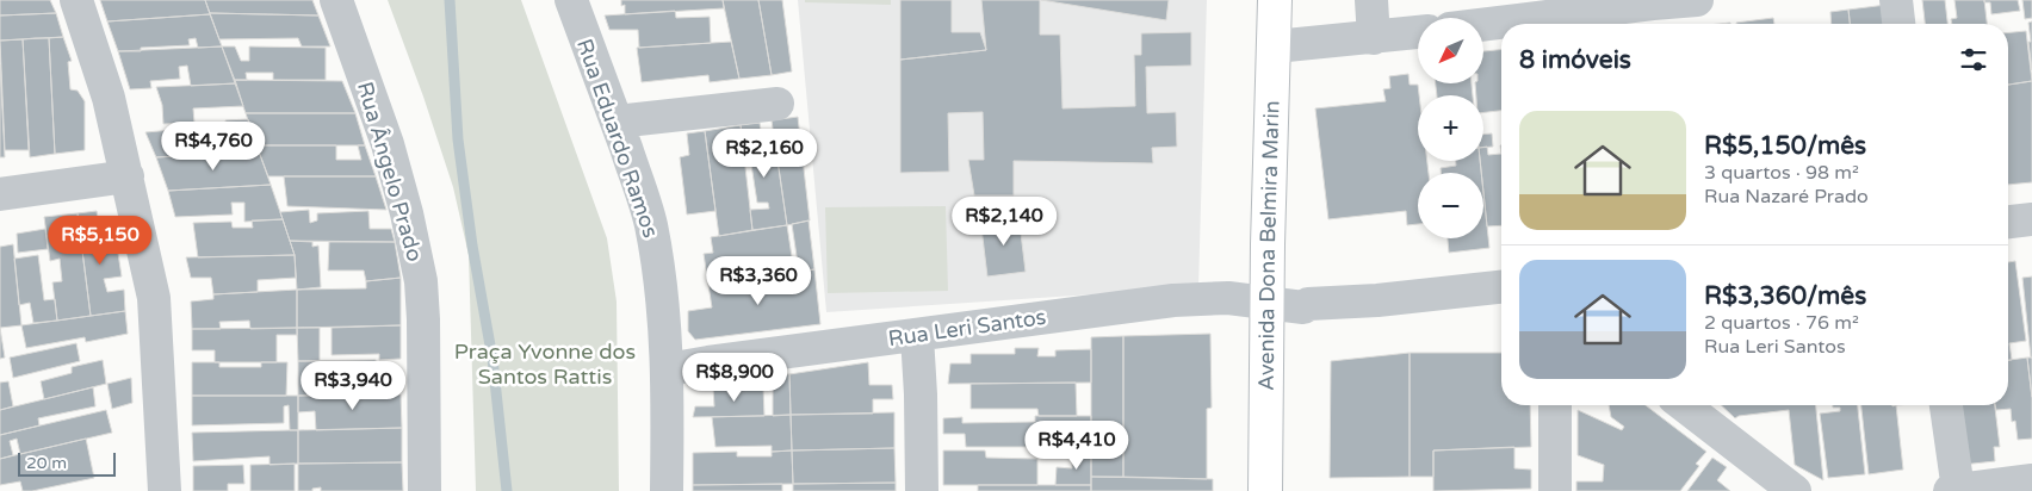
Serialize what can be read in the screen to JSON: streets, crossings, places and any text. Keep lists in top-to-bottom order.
{
  "streets": {
    "main road": ["Avenida Dona Belmira Marin"],
    "street": ["Rua Eduardo Ramos", "Rua Ângelo Prado", "Rua Leri Santos"]
  },
  "crossings": [
    ["Rua Eduardo Ramos", "Rua Leri Santos"],
    ["Avenida Dona Belmira Marin", "Rua Leri Santos"]
  ],
  "parks": ["Praça Yvonne dos Santos Rattis"],
  "scale_bar": "20 m",
  "north": "bottom left",
  "page": {
    "map_buttons": ["+", "−"],
    "heading": "8 imóveis",
    "list": [
      {
        "name": "R$5,150/mês",
        "note": "3 quartos · 98 m² · Rua Nazaré Prado"
      },
      {
        "name": "R$3,360/mês",
        "note": "2 quartos · 76 m² · Rua Leri Santos"
      }
    ],
    "price": [
      "R$4,760",
      "R$2,160",
      "R$2,140",
      "R$5,150",
      "R$3,360",
      "R$8,900",
      "R$3,940",
      "R$4,410"
    ],
    "scale": "20 m"
  }
}
